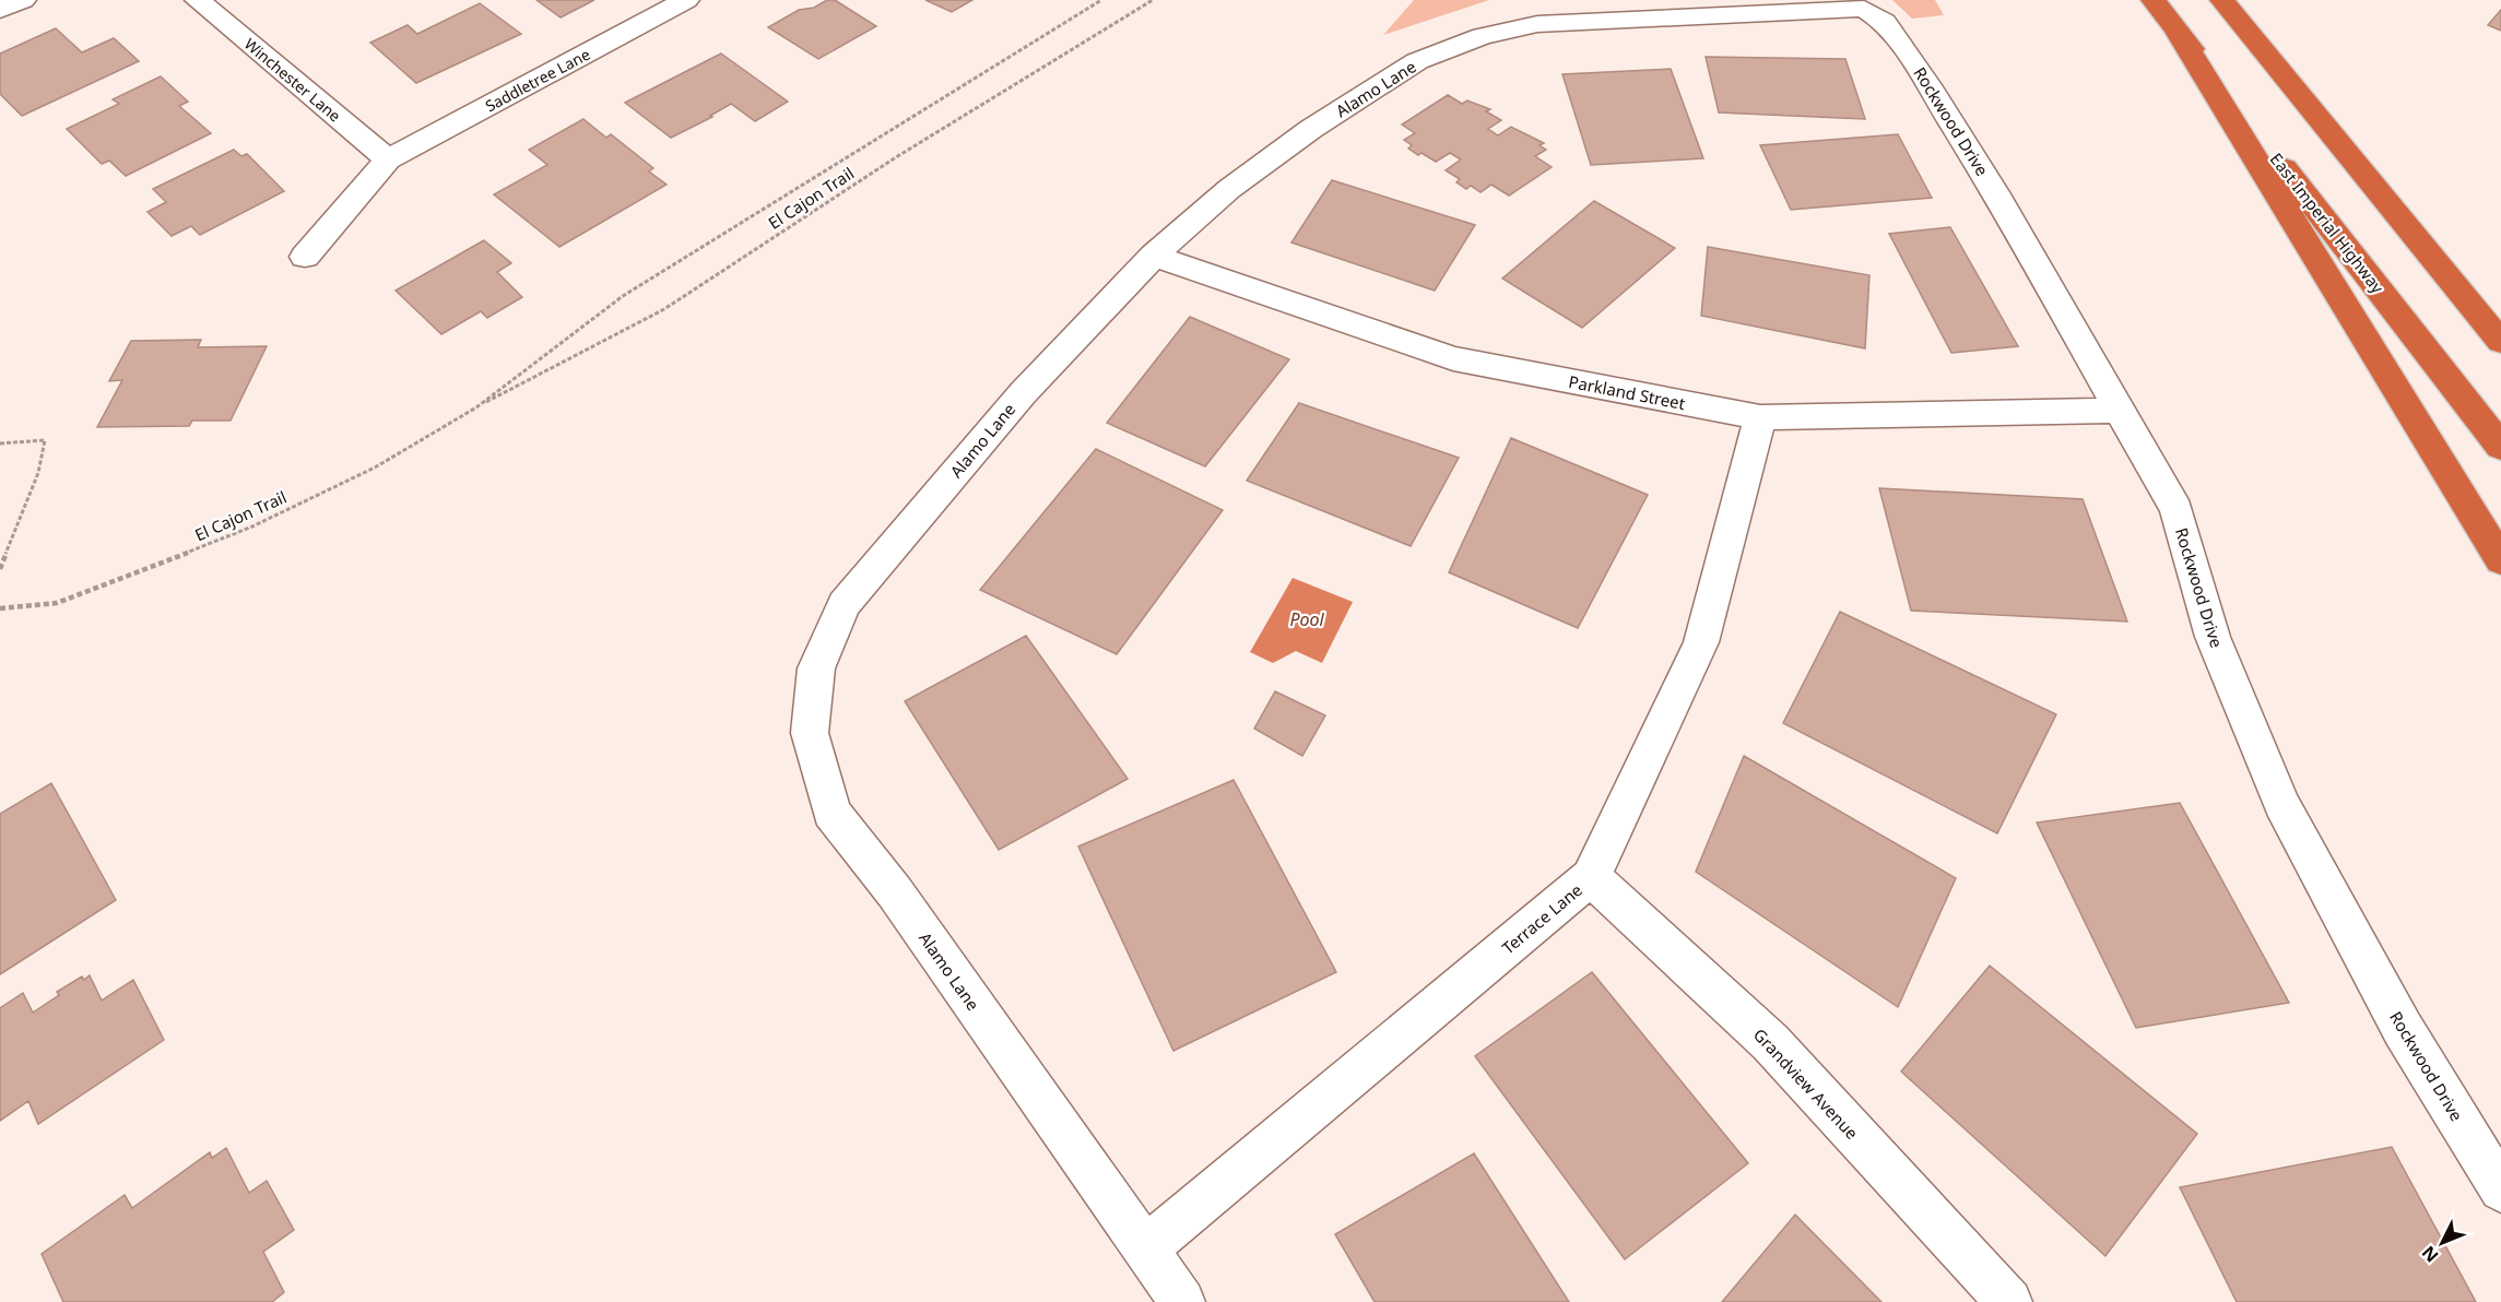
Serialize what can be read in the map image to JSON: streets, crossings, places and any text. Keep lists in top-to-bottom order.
{
  "streets": {
    "highway": ["East Imperial Highway"],
    "street": [
      "Winchester Lane",
      "Saddletree Lane",
      "Alamo Lane",
      "Rockwood Drive",
      "Parkland Street",
      "Terrace Lane",
      "Grandview Avenue"
    ],
    "path": ["El Cajon Trail"]
  },
  "crossings": [
    ["Winchester Lane", "Saddletree Lane"],
    ["Alamo Lane", "Rockwood Drive"],
    ["Alamo Lane", "Parkland Street"],
    ["Alamo Lane", "Terrace Lane"],
    ["Rockwood Drive", "Parkland Street"],
    ["Parkland Street", "Terrace Lane"],
    ["Terrace Lane", "Grandview Avenue"]
  ],
  "water": ["Pool"],
  "north": "bottom left"
}
